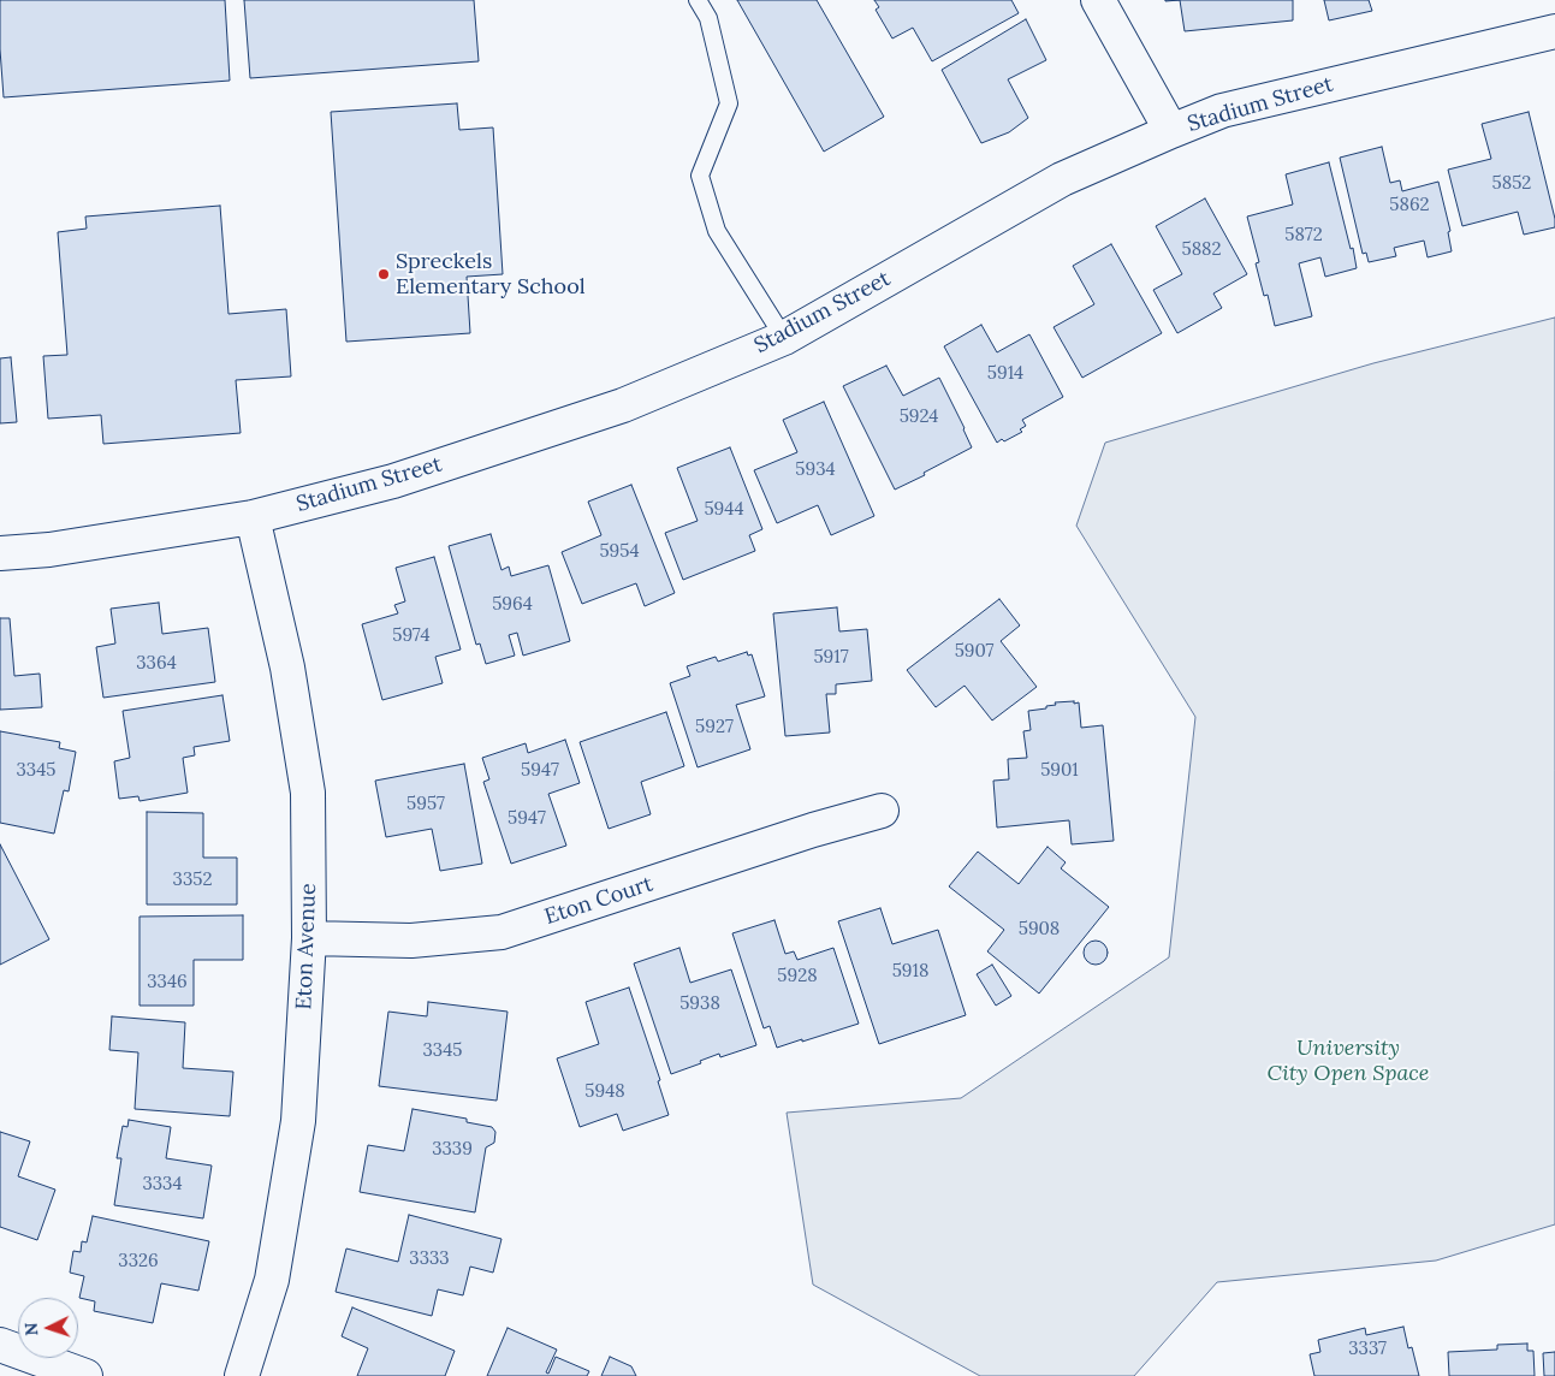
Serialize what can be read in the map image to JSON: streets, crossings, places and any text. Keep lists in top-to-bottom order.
{
  "streets": {
    "street": ["Stadium Street", "Eton Court", "Eton Avenue"]
  },
  "crossings": [
    ["Stadium Street", "Eton Avenue"],
    ["Eton Court", "Eton Avenue"]
  ],
  "parks": ["University City Open Space"],
  "places": ["Spreckels Elementary School"],
  "house_numbers": [
    "5852",
    "5862",
    "5872",
    "5882",
    "5914",
    "5924",
    "5934",
    "5944",
    "5954",
    "5964",
    "5974",
    "5907",
    "5917",
    "3364",
    "5927",
    "3345",
    "5947",
    "5901",
    "5957",
    "5947",
    "3352",
    "5908",
    "5918",
    "5928",
    "3346",
    "5938",
    "3345",
    "5948",
    "3339",
    "3334",
    "3333",
    "3326",
    "3337"
  ],
  "north": "left"
}
